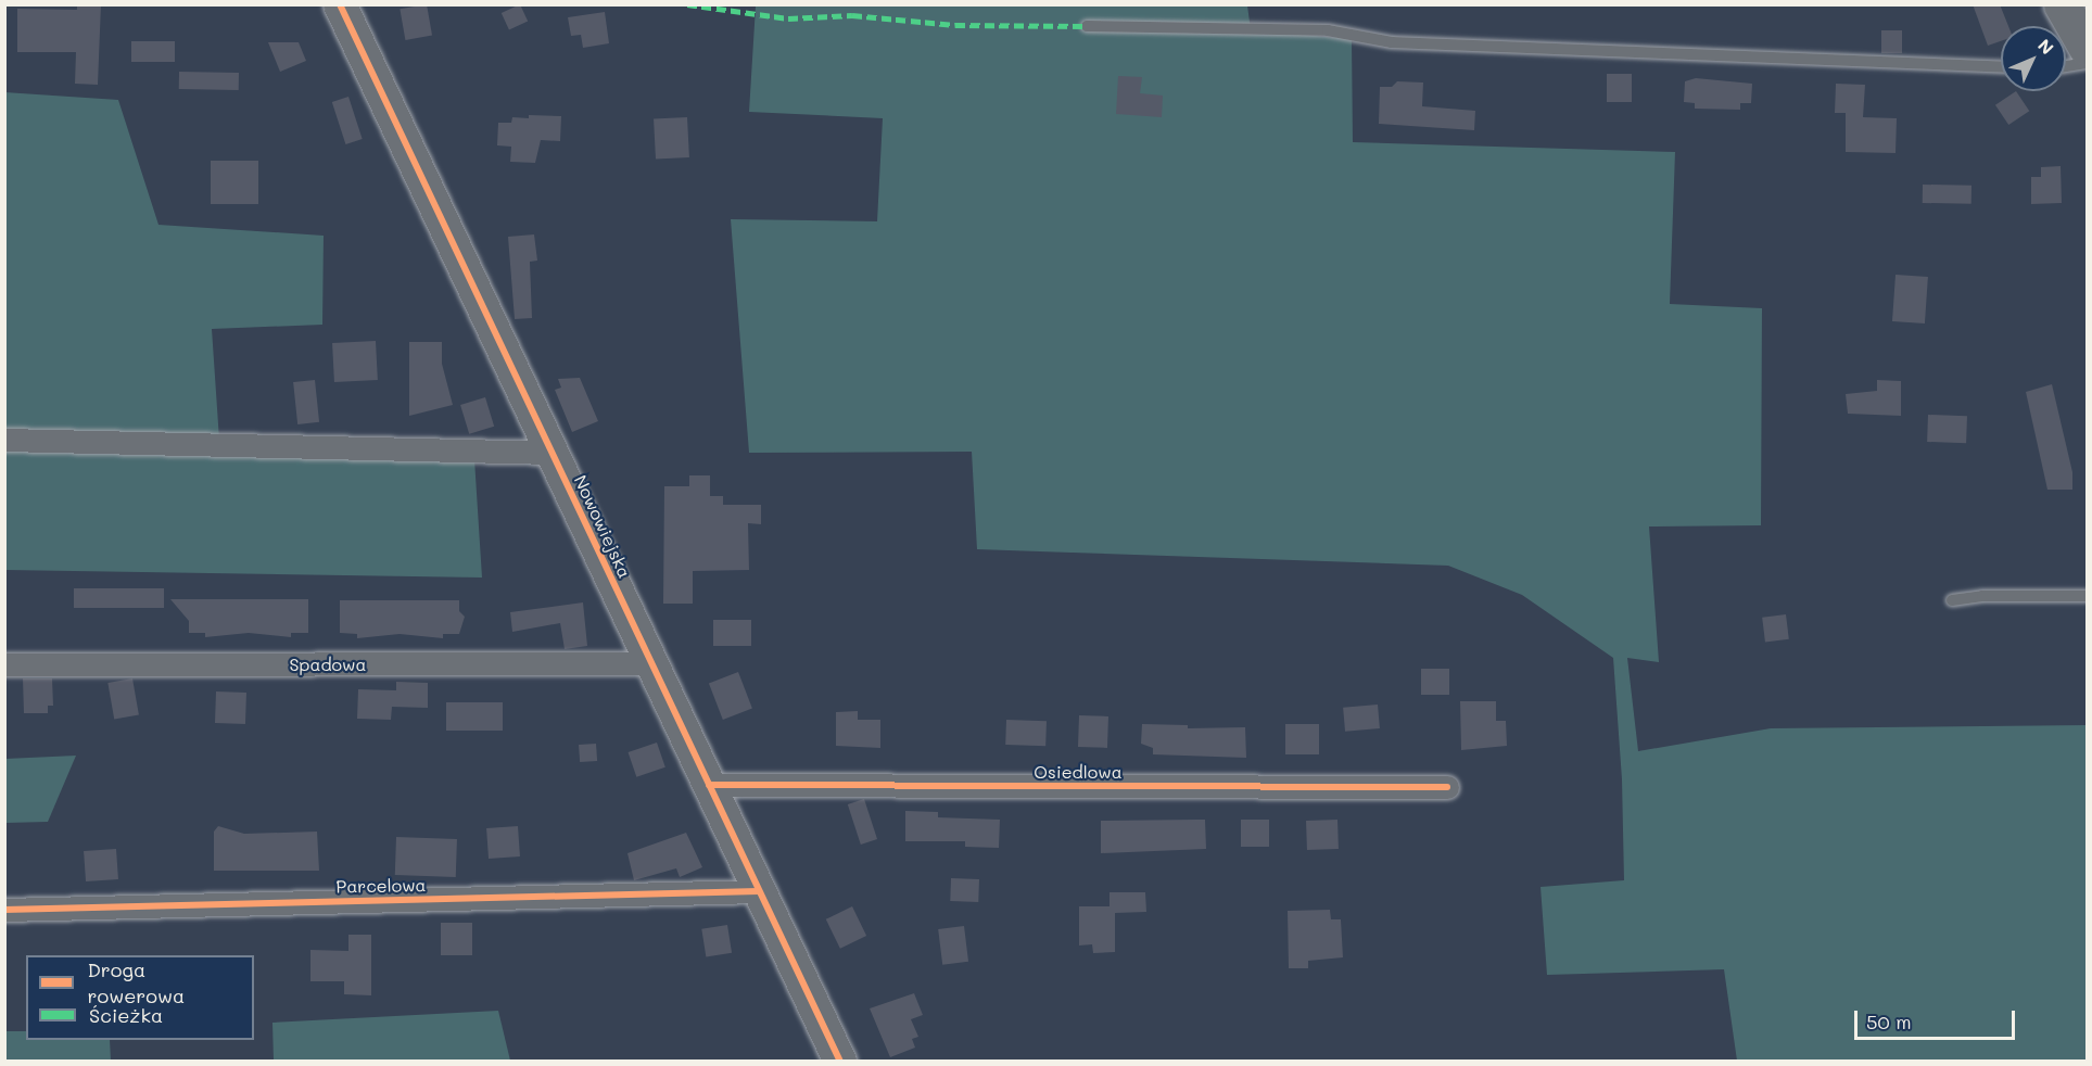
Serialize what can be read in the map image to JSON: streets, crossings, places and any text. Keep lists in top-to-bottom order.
{
  "streets": {
    "street": [
      "Nowowiejska",
      "Spadowa",
      "Osiedlowa",
      "Parcelowa"
    ]
  },
  "crossings": [
    ["Nowowiejska", "Spadowa"],
    ["Nowowiejska", "Osiedlowa"],
    ["Nowowiejska", "Parcelowa"]
  ],
  "legend": ["Droga rowerowa", "Ścieżka"],
  "scale_bar": "50 m",
  "north": "top right"
}
